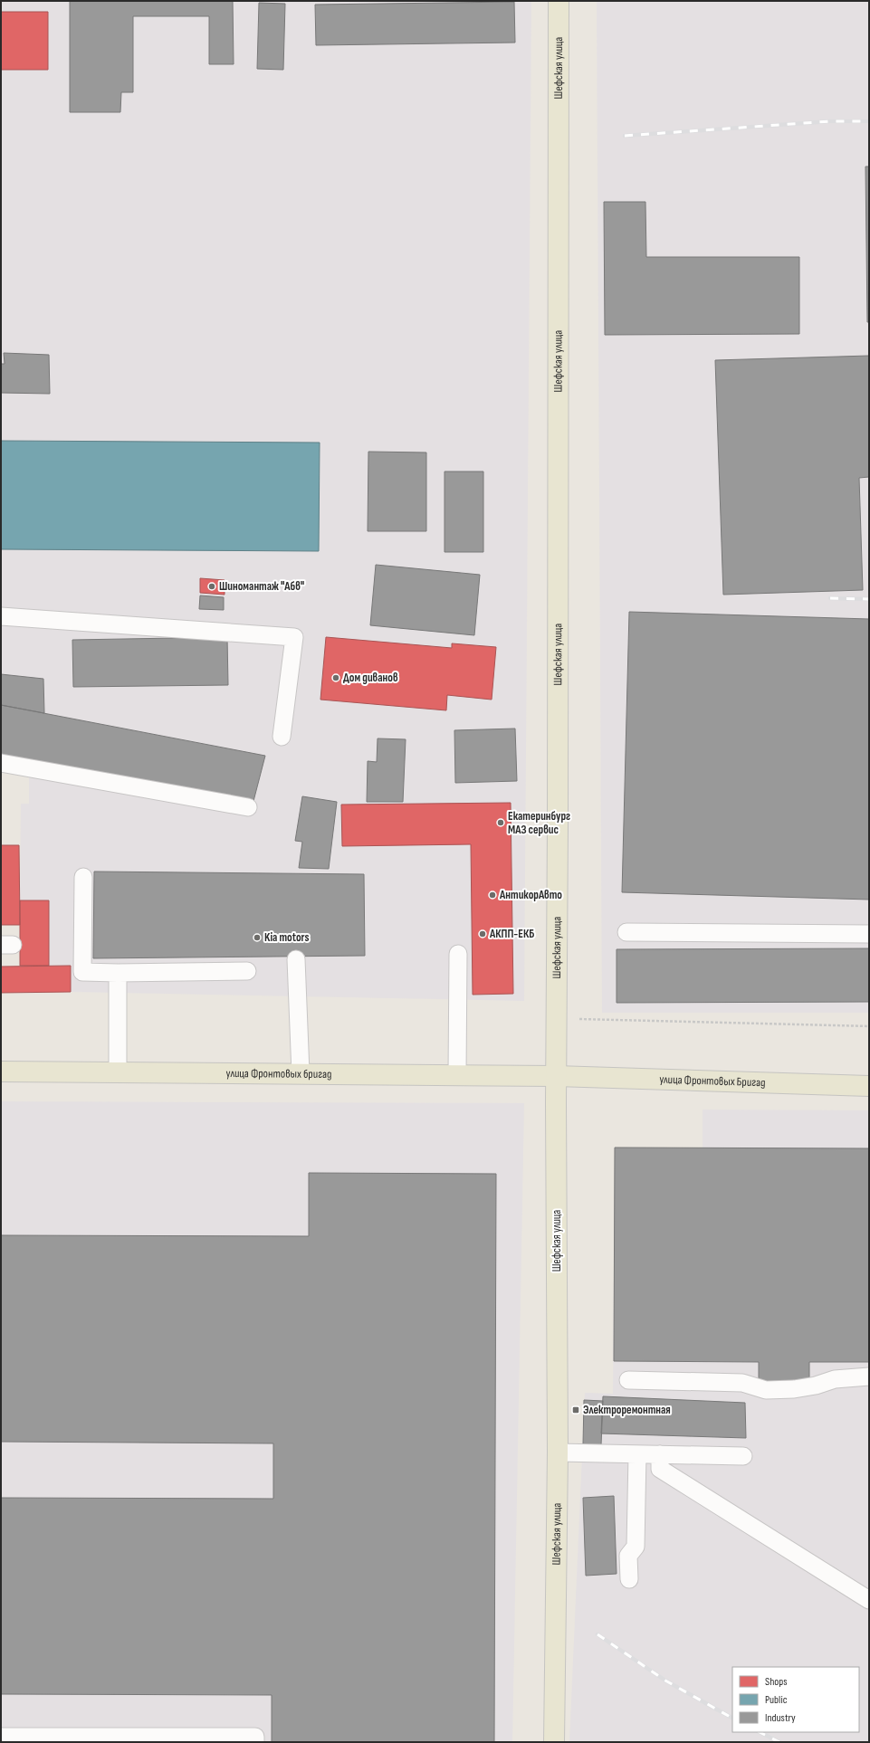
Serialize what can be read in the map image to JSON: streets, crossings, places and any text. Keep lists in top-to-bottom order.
{
  "streets": {
    "main road": ["Шефская улица", "улица Фронтовых бригад", "улица Фронтовых Бригад"]
  },
  "crossings": [
    ["Шефская улица", "улица Фронтовых бригад"],
    ["Шефская улица", "улица Фронтовых Бригад"],
    ["улица Фронтовых бригад", "улица Фронтовых Бригад"]
  ],
  "places": {
    "other": [
      "Шиномантаж \"Абв\"",
      "Дом диванов",
      "Екатеринбург МАЗ сервис",
      "АнтикорАвто",
      "АКПП-ЕКБ",
      "Kia motors"
    ],
    "transit": ["Электроремонтная"]
  },
  "legend": ["Shops", "Public", "Industry"]
}
